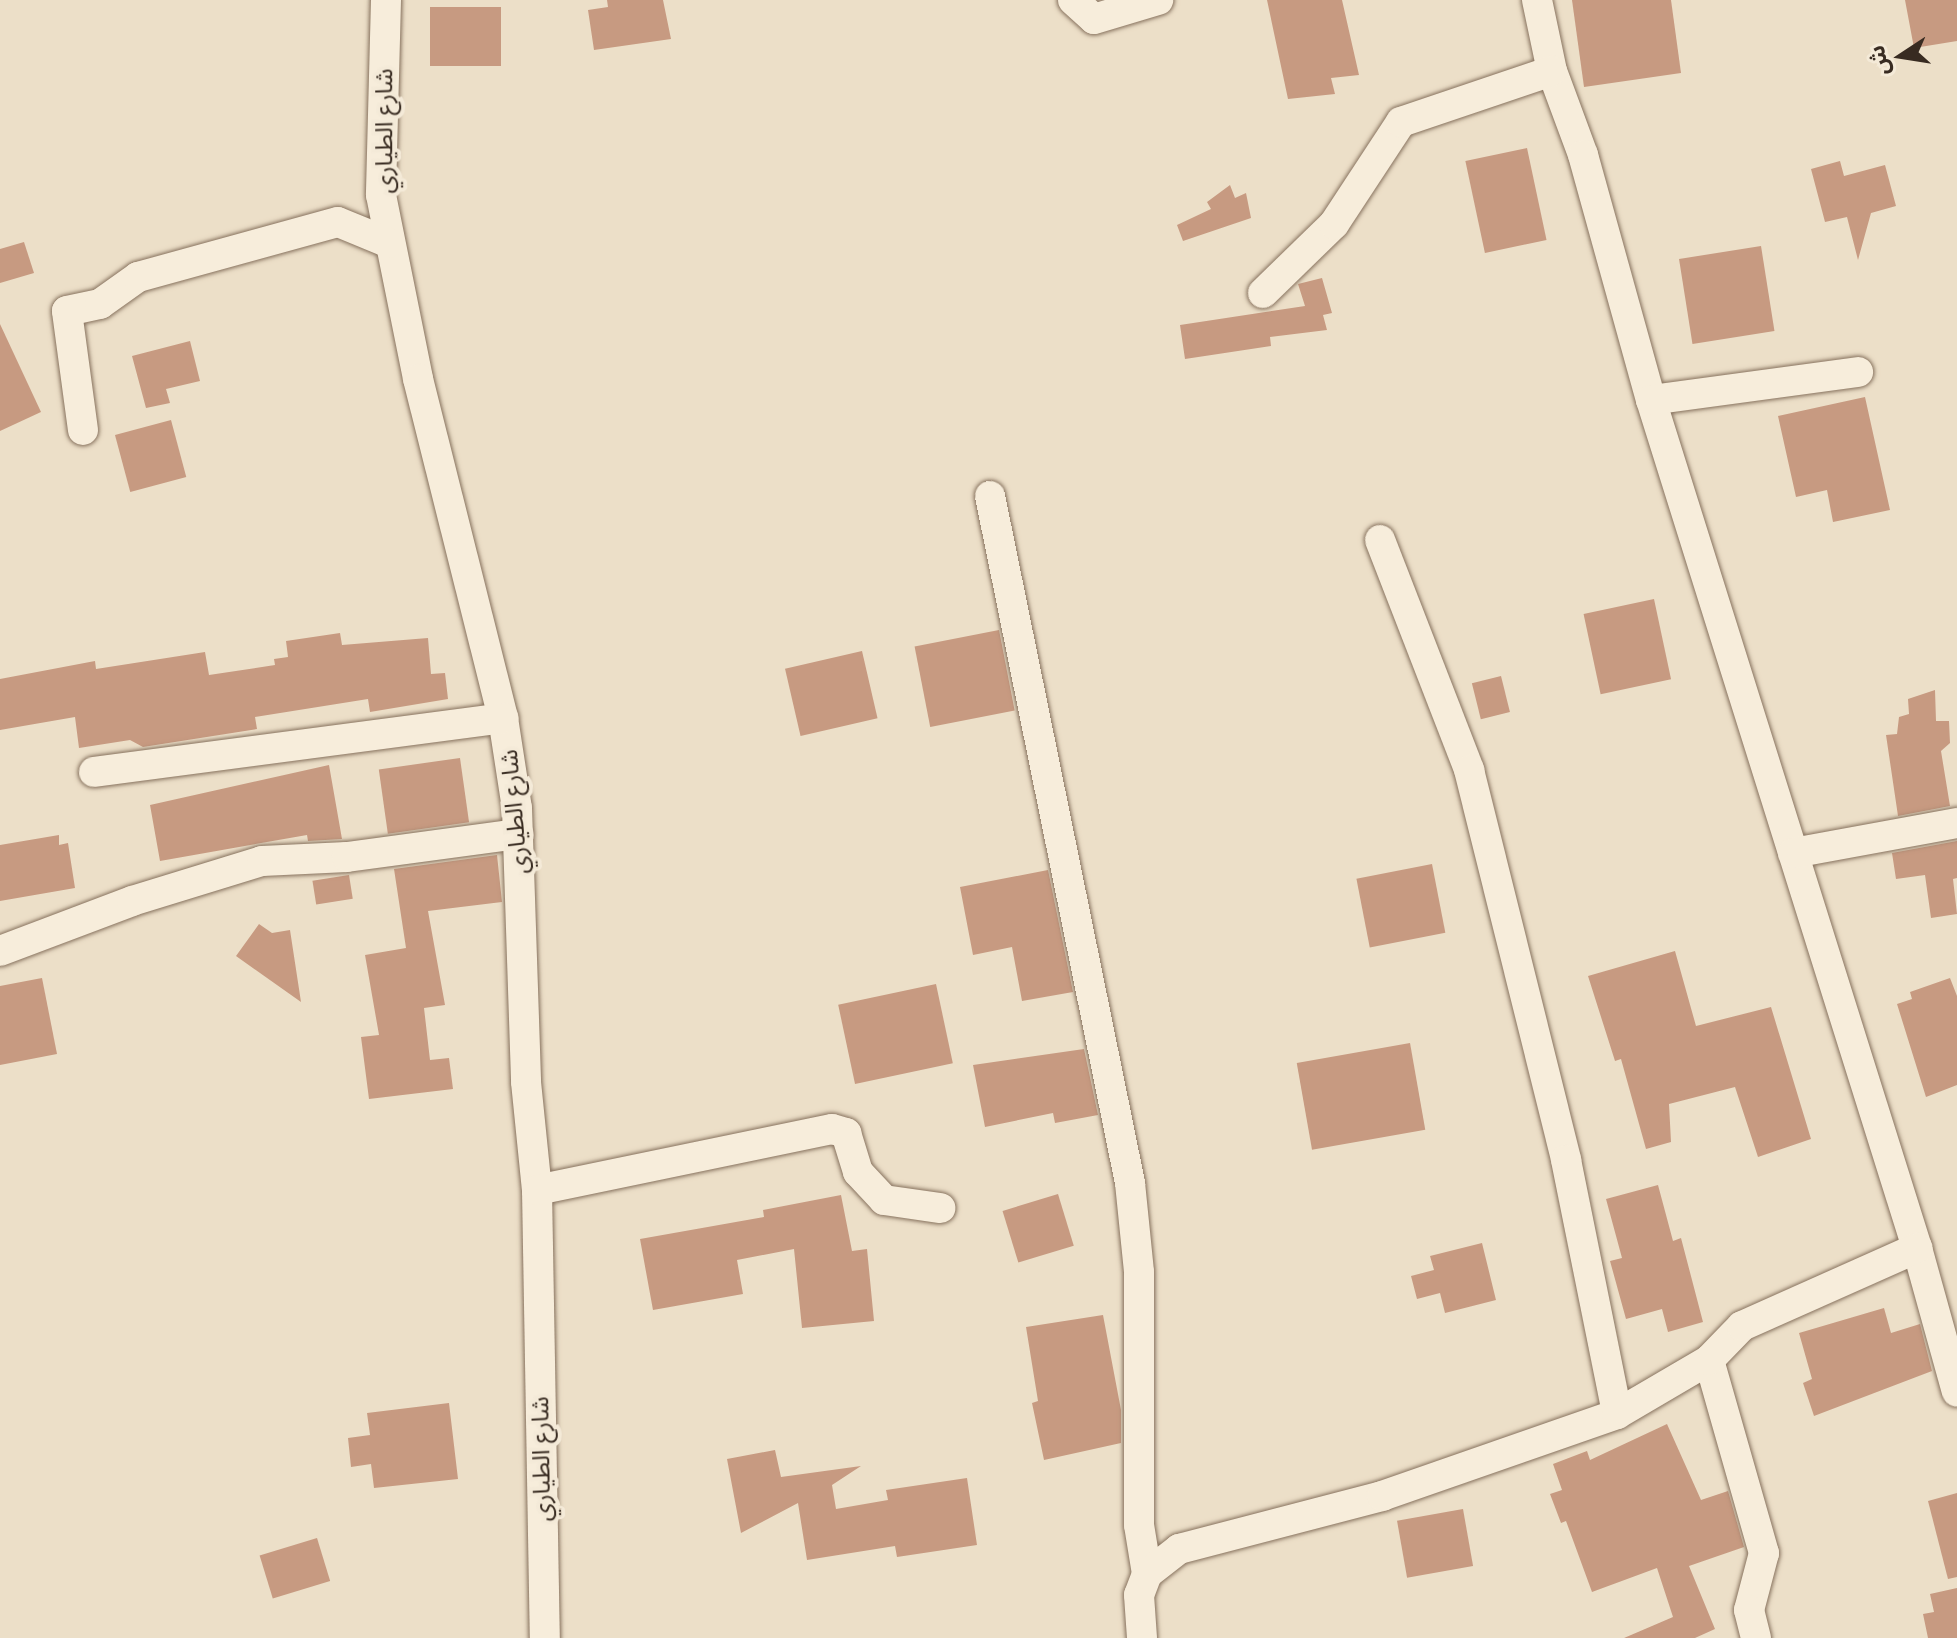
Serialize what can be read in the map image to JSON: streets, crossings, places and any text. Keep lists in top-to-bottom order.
{
  "streets": {
    "street": ["شارع الطياري"]
  },
  "north": "left"
}
